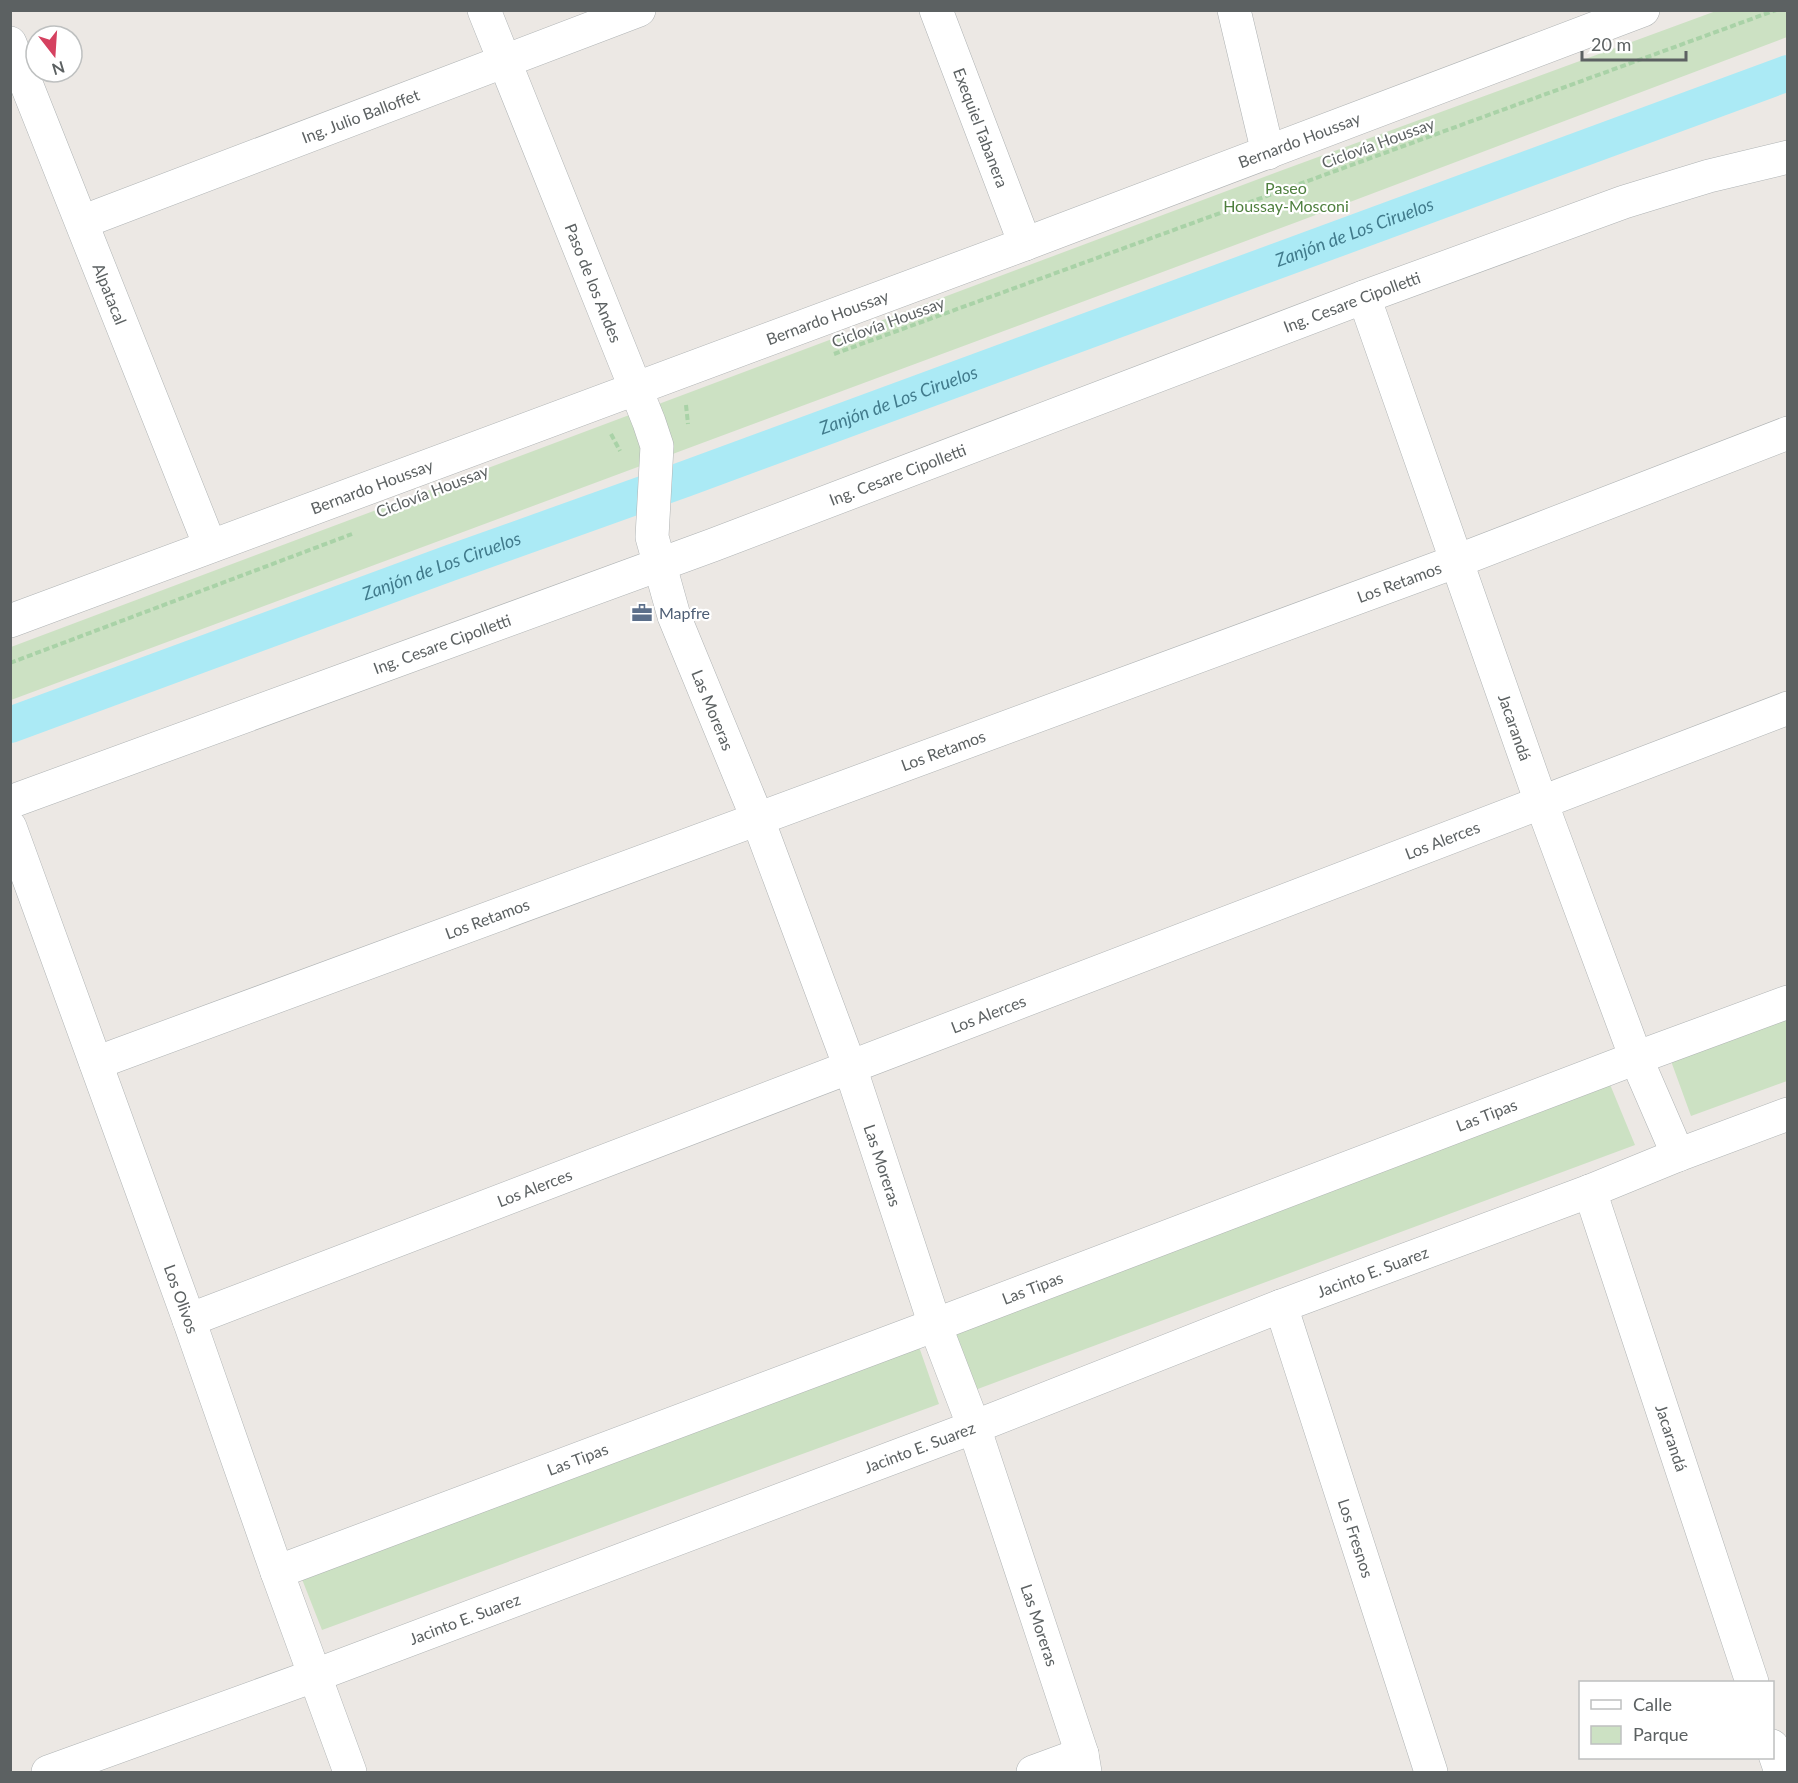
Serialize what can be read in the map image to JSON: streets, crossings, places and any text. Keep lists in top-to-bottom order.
{
  "streets": {
    "street": [
      "Ing. Julio Balloffet",
      "Exequiel Tabanera",
      "Bernardo Houssay",
      "Paso de los Andes",
      "Alpatacal",
      "Ing. Cesare Cipolletti",
      "Los Retamos",
      "Las Moreras",
      "Jacarandá",
      "Los Alerces",
      "Las Tipas",
      "Jacinto E. Suarez",
      "Los Olivos",
      "Los Fresnos"
    ],
    "path": ["Ciclovía Houssay"]
  },
  "crossings": [
    ["Ing. Julio Balloffet", "Paso de los Andes"],
    ["Ing. Julio Balloffet", "Alpatacal"],
    ["Exequiel Tabanera", "Bernardo Houssay"],
    ["Bernardo Houssay", "Paso de los Andes"],
    ["Bernardo Houssay", "Alpatacal"],
    ["Paso de los Andes", "Ing. Cesare Cipolletti"],
    ["Paso de los Andes", "Las Moreras"],
    ["Ing. Cesare Cipolletti", "Las Moreras"],
    ["Ing. Cesare Cipolletti", "Jacarandá"],
    ["Los Retamos", "Las Moreras"],
    ["Los Retamos", "Jacarandá"],
    ["Los Retamos", "Los Olivos"],
    ["Las Moreras", "Los Alerces"],
    ["Las Moreras", "Las Tipas"],
    ["Las Moreras", "Jacinto E. Suarez"],
    ["Jacarandá", "Los Alerces"],
    ["Jacarandá", "Las Tipas"],
    ["Jacarandá", "Jacinto E. Suarez"],
    ["Los Alerces", "Los Olivos"],
    ["Las Tipas", "Los Olivos"],
    ["Jacinto E. Suarez", "Los Olivos"],
    ["Jacinto E. Suarez", "Los Fresnos"]
  ],
  "water": ["Zanjón de Los Ciruelos"],
  "parks": ["Paseo Houssay-Mosconi"],
  "places": {
    "office": ["Mapfre"]
  },
  "legend": ["Calle", "Parque"],
  "scale_bar": "20 m",
  "north": "bottom"
}
